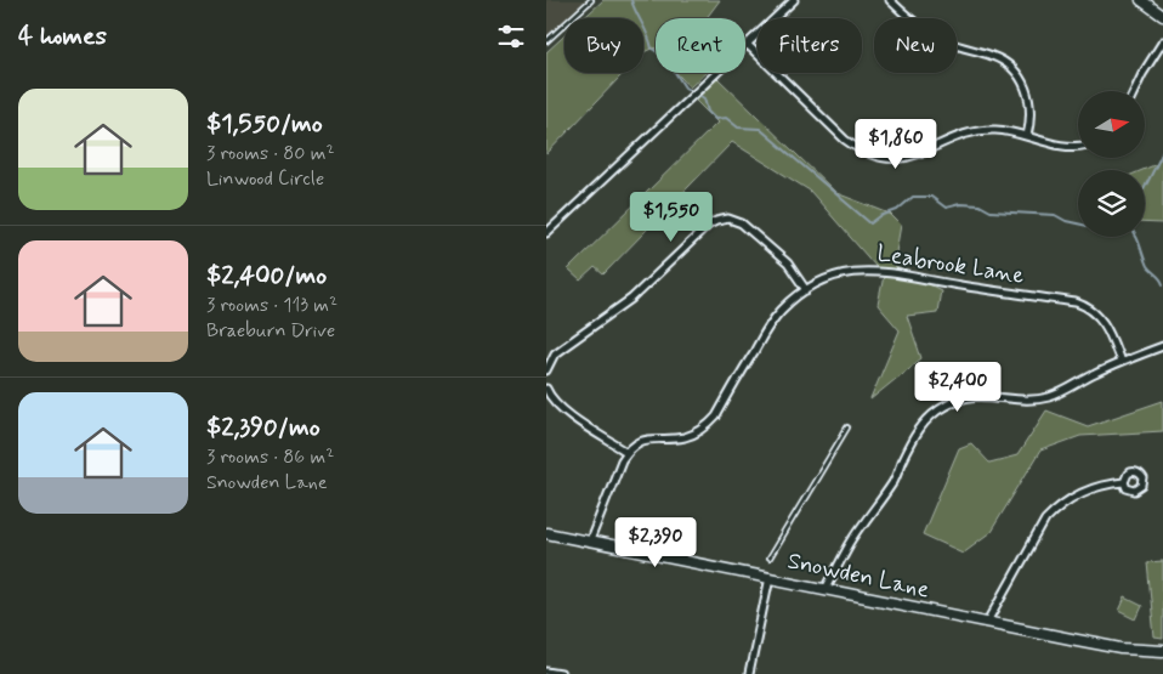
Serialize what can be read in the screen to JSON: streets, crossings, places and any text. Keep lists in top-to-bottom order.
{
  "streets": {
    "street": ["Leabrook Lane", "Snowden Lane"]
  },
  "north": "right",
  "page": {
    "heading": "4 homes",
    "chip": [
      "Buy",
      "Rent",
      "Filters",
      "New"
    ],
    "list": [
      {
        "name": "$1,550/mo",
        "note": "3 rooms · 80 m² · Linwood Circle"
      },
      {
        "name": "$2,400/mo",
        "note": "3 rooms · 113 m² · Braeburn Drive"
      },
      {
        "name": "$2,390/mo",
        "note": "3 rooms · 86 m² · Snowden Lane"
      }
    ],
    "price": [
      "$1,860",
      "$1,550",
      "$2,400",
      "$2,390"
    ]
  }
}
